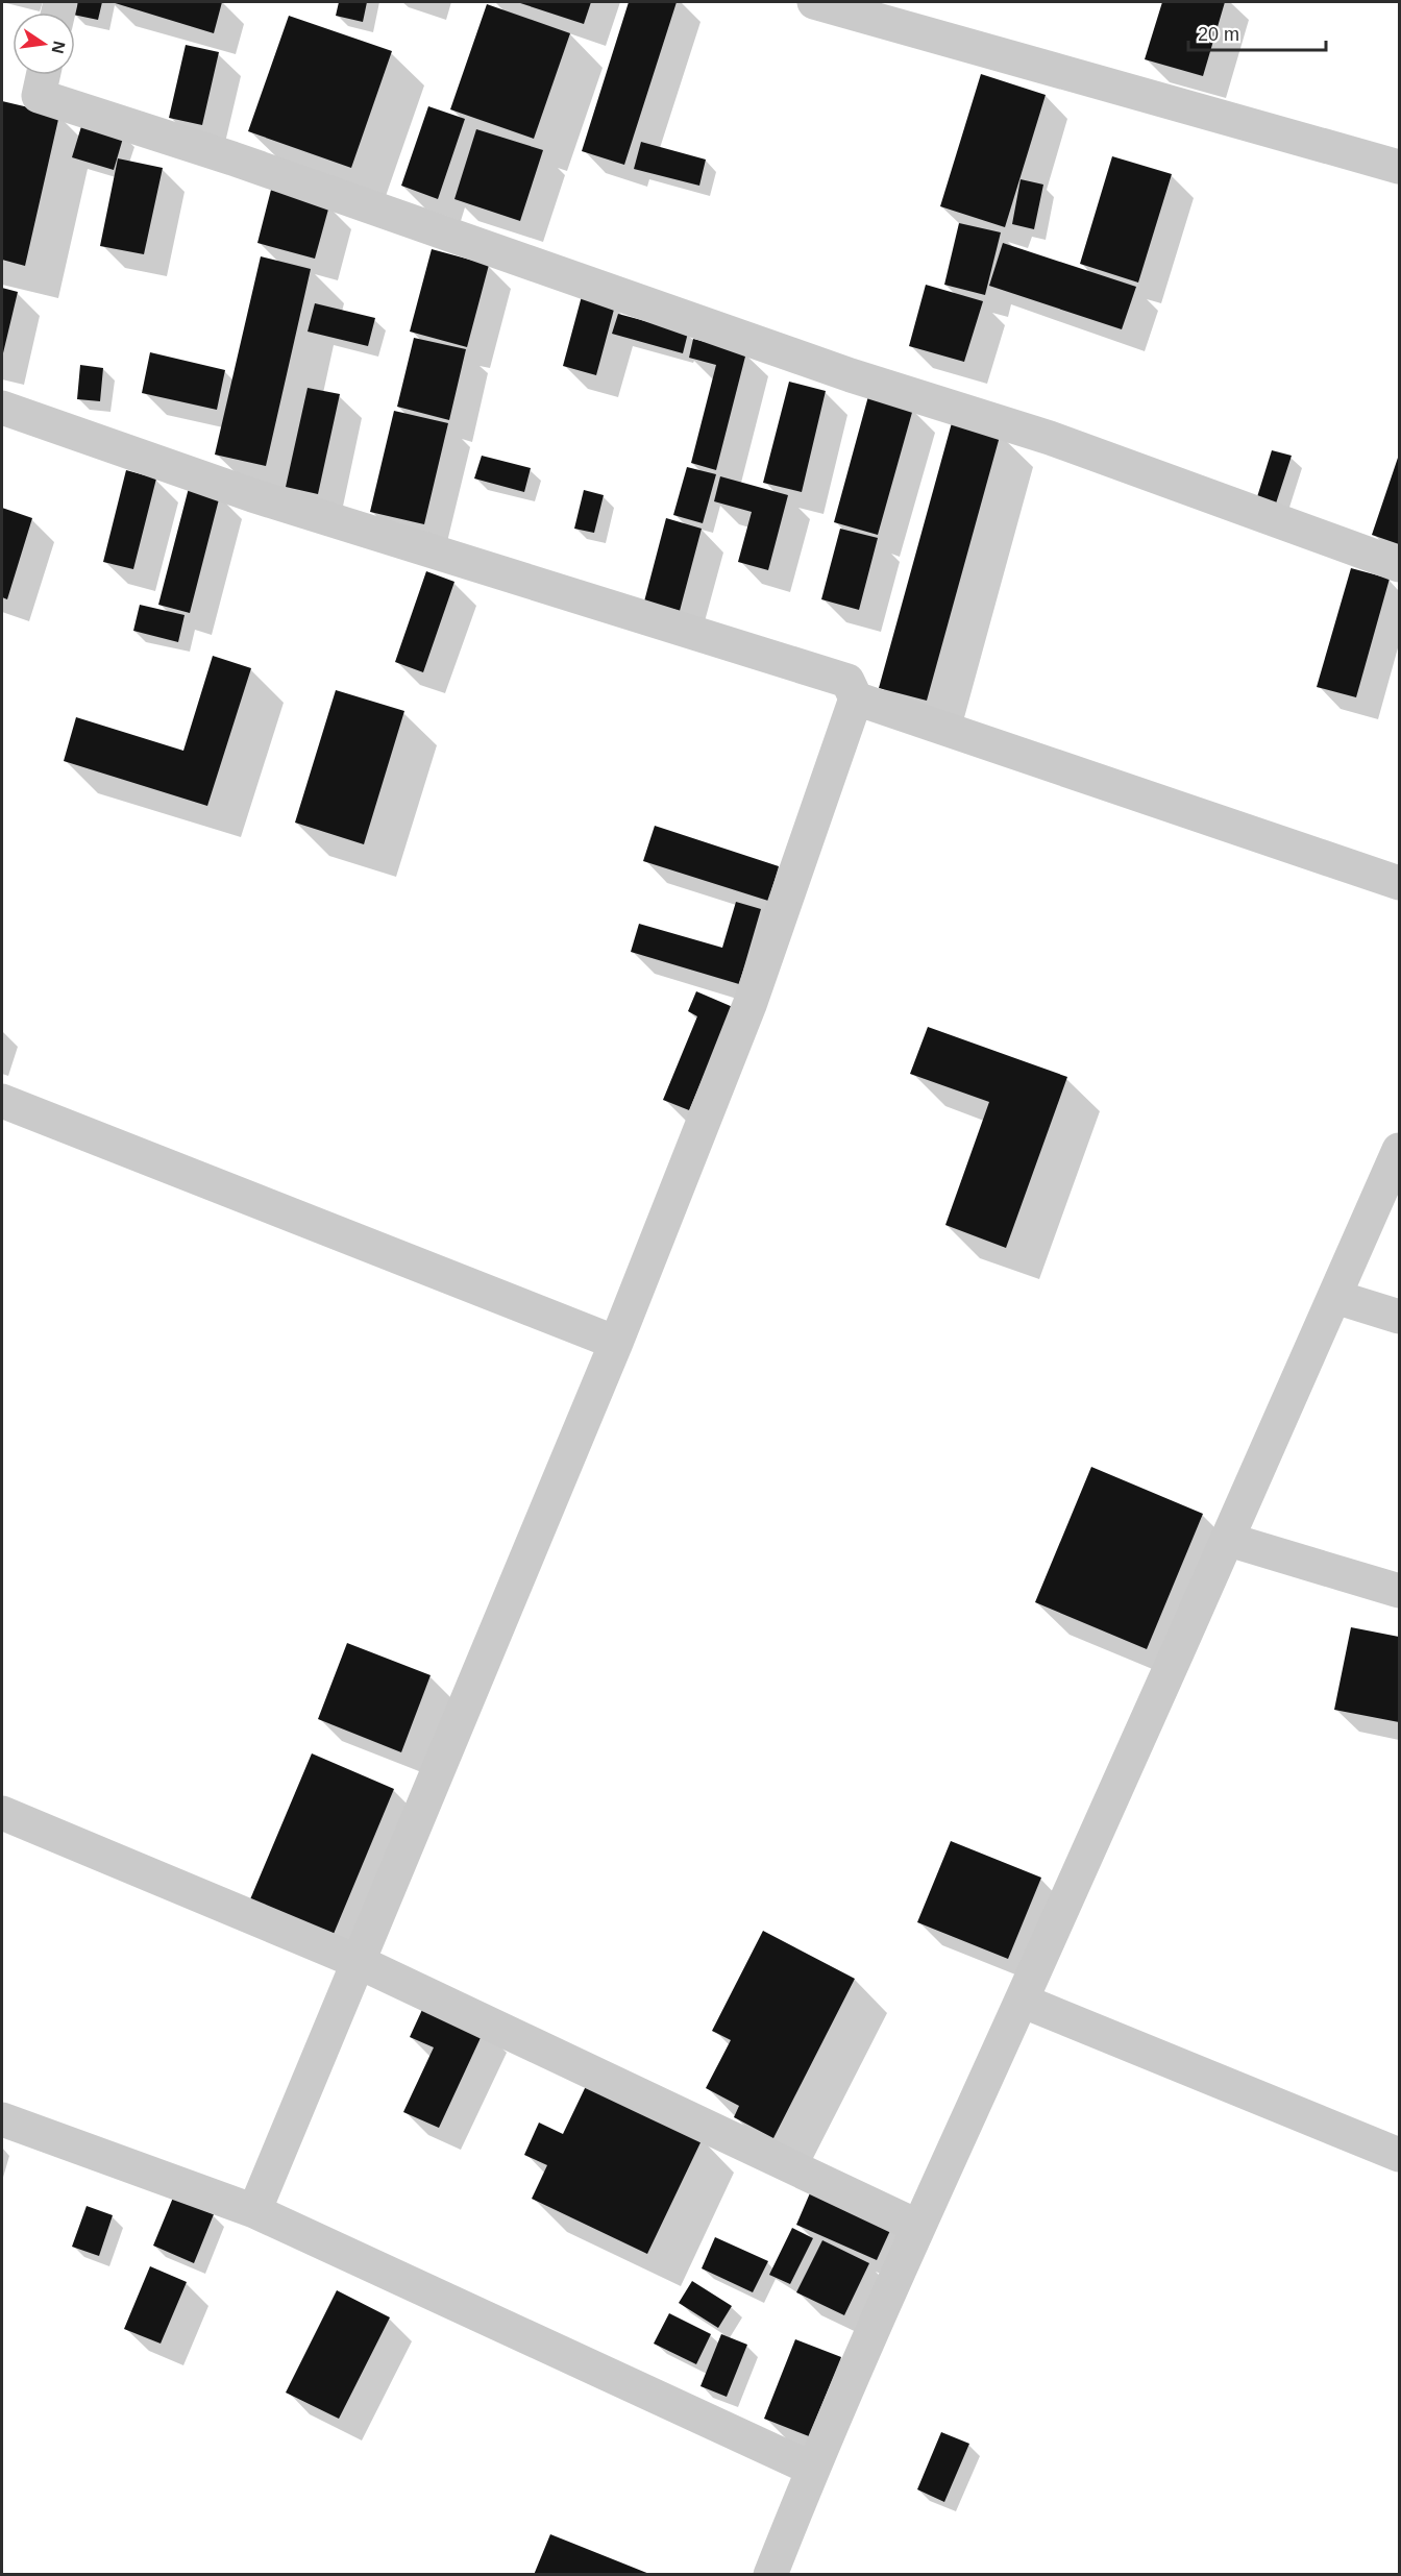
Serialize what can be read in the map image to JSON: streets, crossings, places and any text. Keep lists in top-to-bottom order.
{
  "scale_bar": "20 m",
  "north": "right"
}
